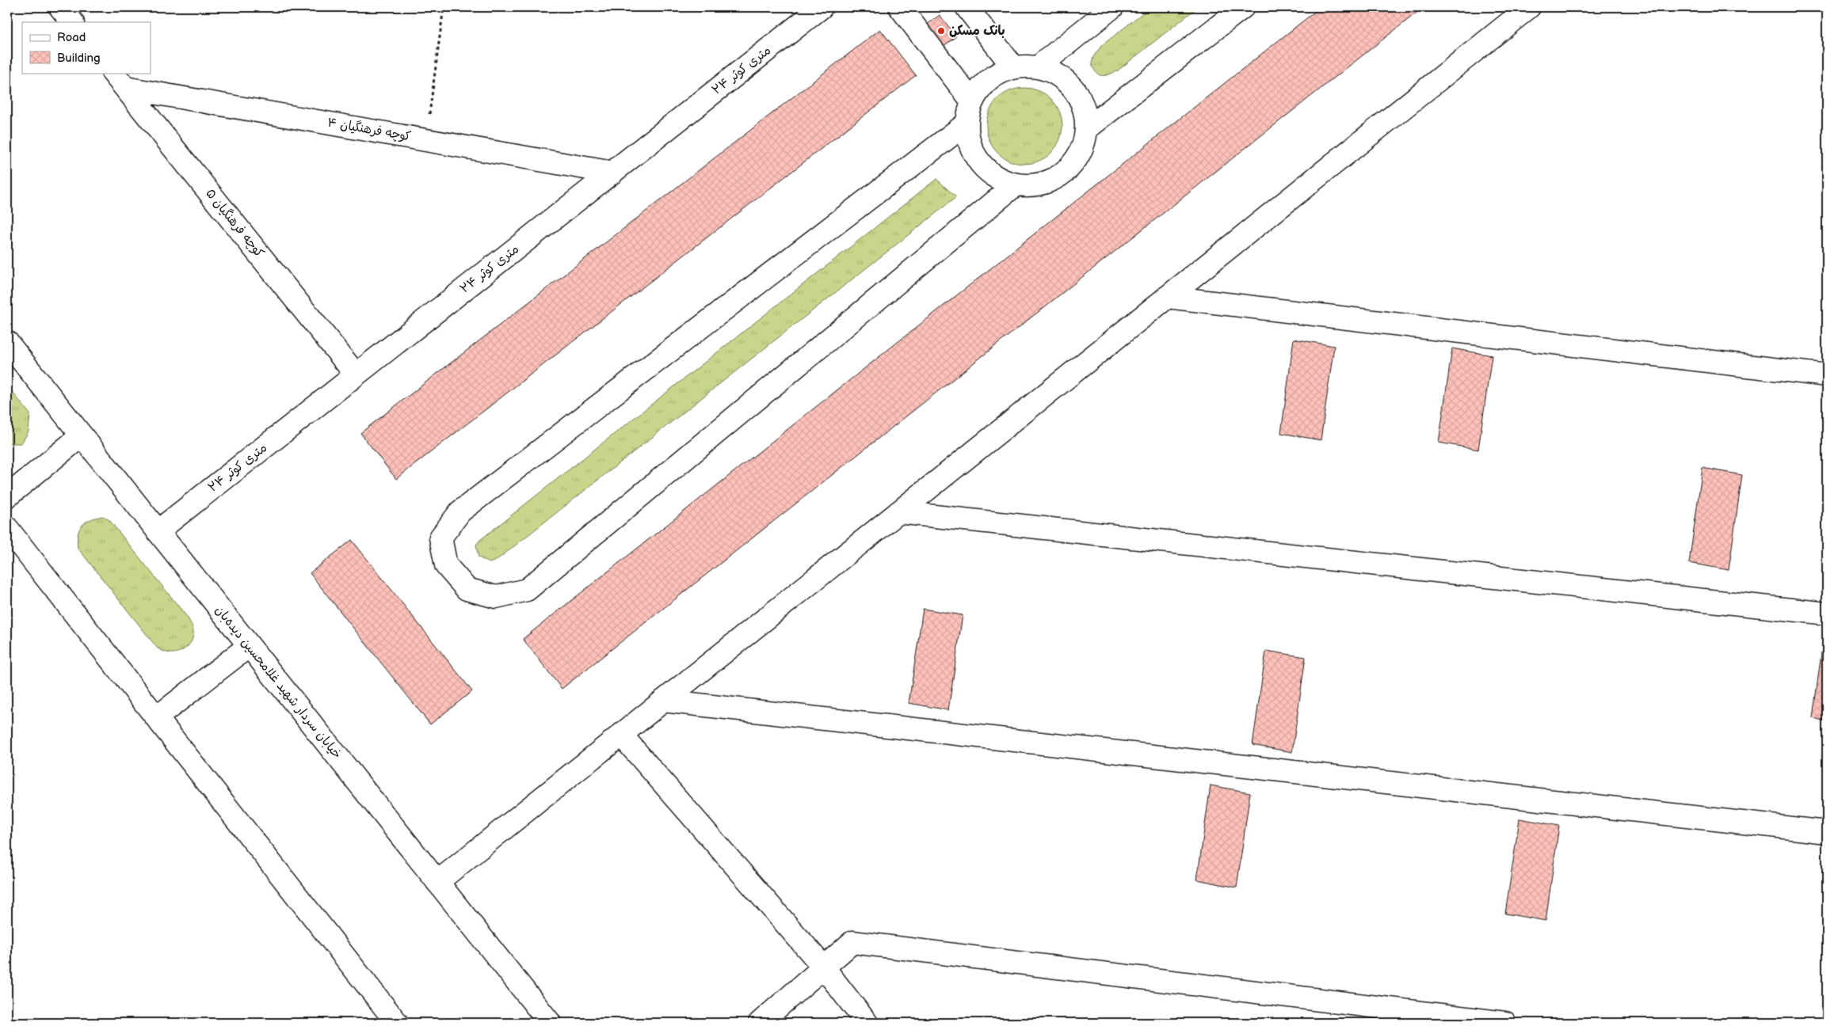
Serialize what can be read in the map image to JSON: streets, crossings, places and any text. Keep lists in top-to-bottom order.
{
  "streets": {
    "street": [
      "۲۴ متری کوثر",
      "کوچه فرهنگیان ۴",
      "کوچه فرهنگیان ۵",
      "خیابان سردار شهید غلامحسین دیده‌بان"
    ]
  },
  "crossings": [
    ["۲۴ متری کوثر", "کوچه فرهنگیان ۴"],
    ["۲۴ متری کوثر", "کوچه فرهنگیان ۵"],
    ["۲۴ متری کوثر", "خیابان سردار شهید غلامحسین دیده‌بان"],
    ["کوچه فرهنگیان ۴", "کوچه فرهنگیان ۵"]
  ],
  "places": ["بانک مسکن"],
  "legend": ["Road", "Building"]
}
